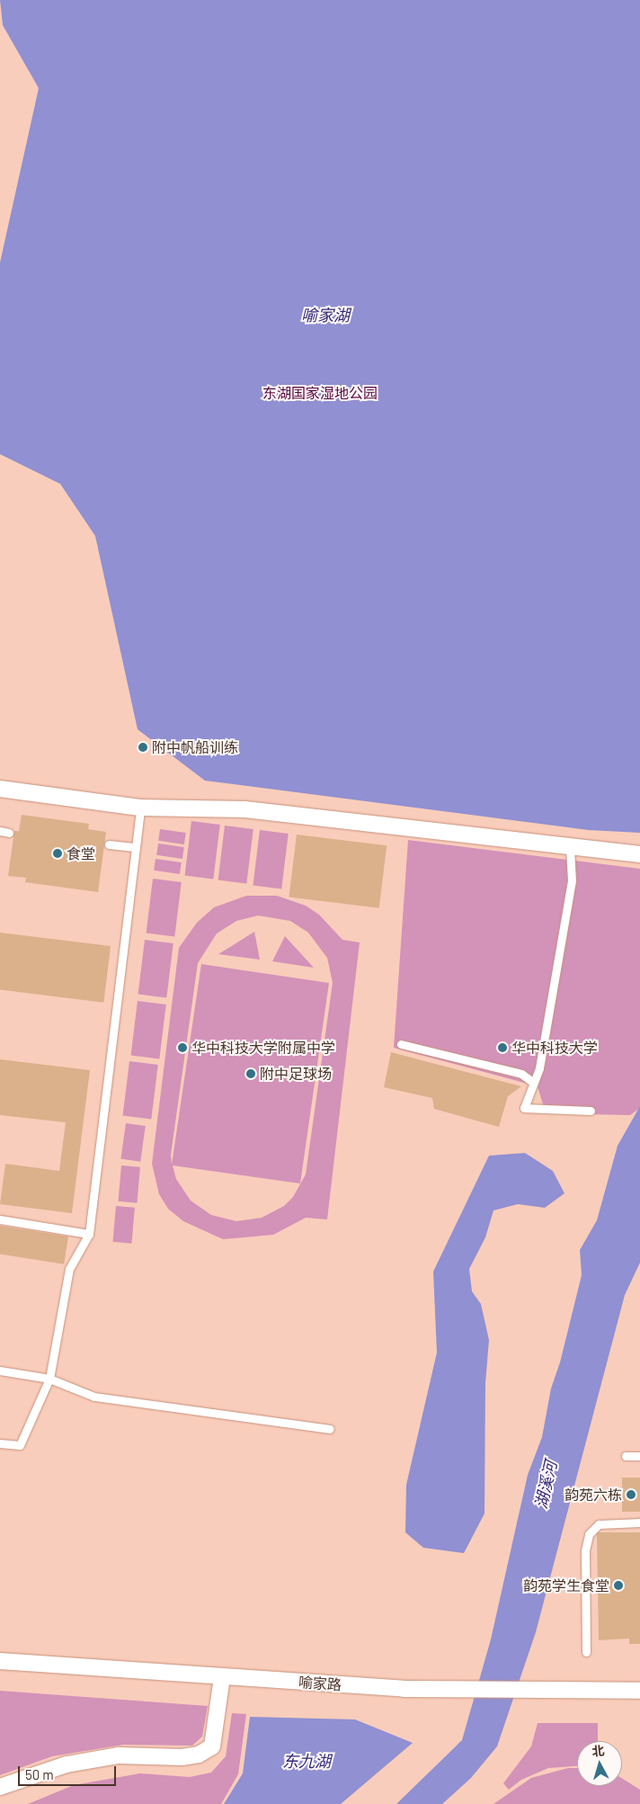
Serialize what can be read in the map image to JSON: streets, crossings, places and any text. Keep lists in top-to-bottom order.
{
  "streets": {
    "street": ["喻家路"]
  },
  "water": ["喻家湖", "湖溪河", "东九湖"],
  "parks": ["东湖国家湿地公园"],
  "places": [
    "附中帆船训练",
    "食堂",
    "华中科技大学附属中学",
    "华中科技大学",
    "附中足球场",
    "韵苑六栋",
    "韵苑学生食堂"
  ],
  "scale_bar": "50 m",
  "north": "top"
}
